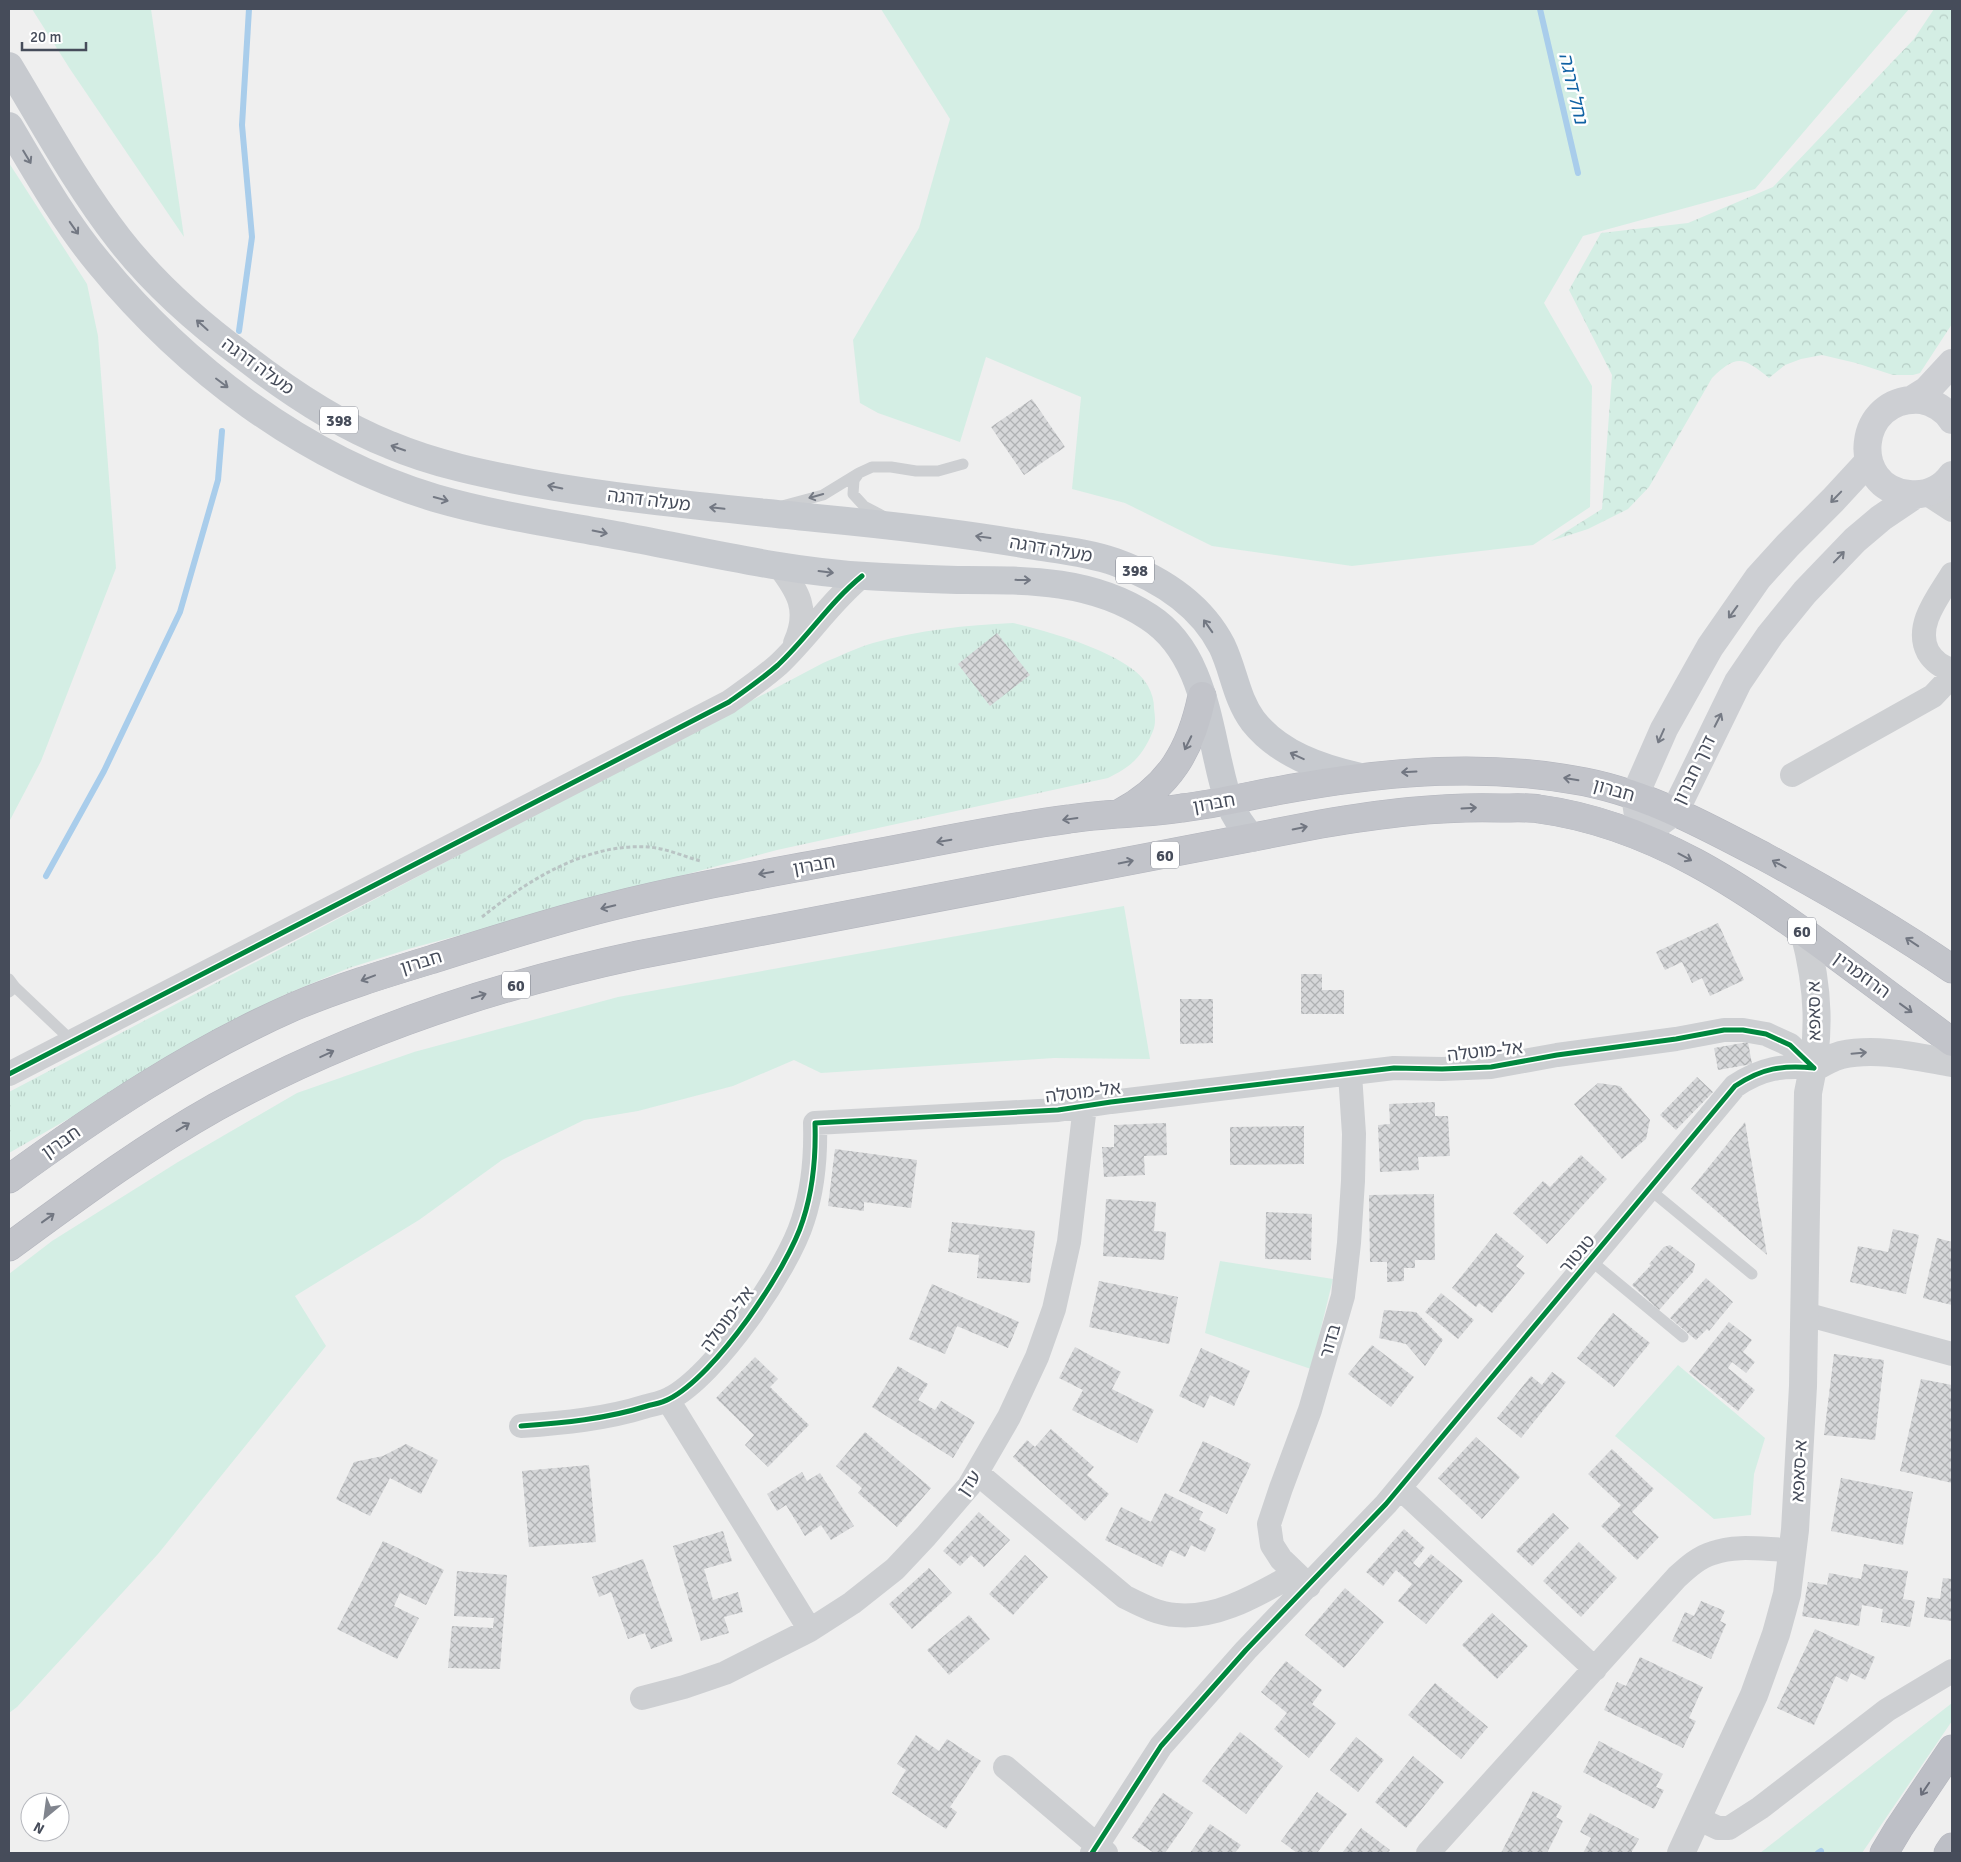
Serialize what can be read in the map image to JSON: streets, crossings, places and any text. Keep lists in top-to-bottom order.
{
  "streets": {
    "highway": ["חברון", "60", "הרוזמרין"],
    "main road": ["מעלה דרגה", "398", "דרך חברון"],
    "street": [
      "א סאפא",
      "אל-מוטלה",
      "טנטור",
      "בדור",
      "א-סאפא",
      "עדן"
    ]
  },
  "crossings": [
    ["מעלה דרגה", "חברון"],
    ["דרך חברון", "חברון"],
    ["דרך חברון", "הרוזמרין"],
    ["חברון", "הרוזמרין"],
    ["הרוזמרין", "א סאפא"],
    ["א סאפא", "אל-מוטלה"],
    ["א סאפא", "טנטור"],
    ["א סאפא", "א-סאפא"],
    ["אל-מוטלה", "טנטור"],
    ["אל-מוטלה", "בדור"],
    ["אל-מוטלה", "א-סאפא"],
    ["אל-מוטלה", "עדן"],
    ["טנטור", "בדור"],
    ["טנטור", "א-סאפא"]
  ],
  "one_way": ["א סאפא"],
  "water": ["נחל דרגה"],
  "scale_bar": "20 m",
  "north": "bottom left"
}
